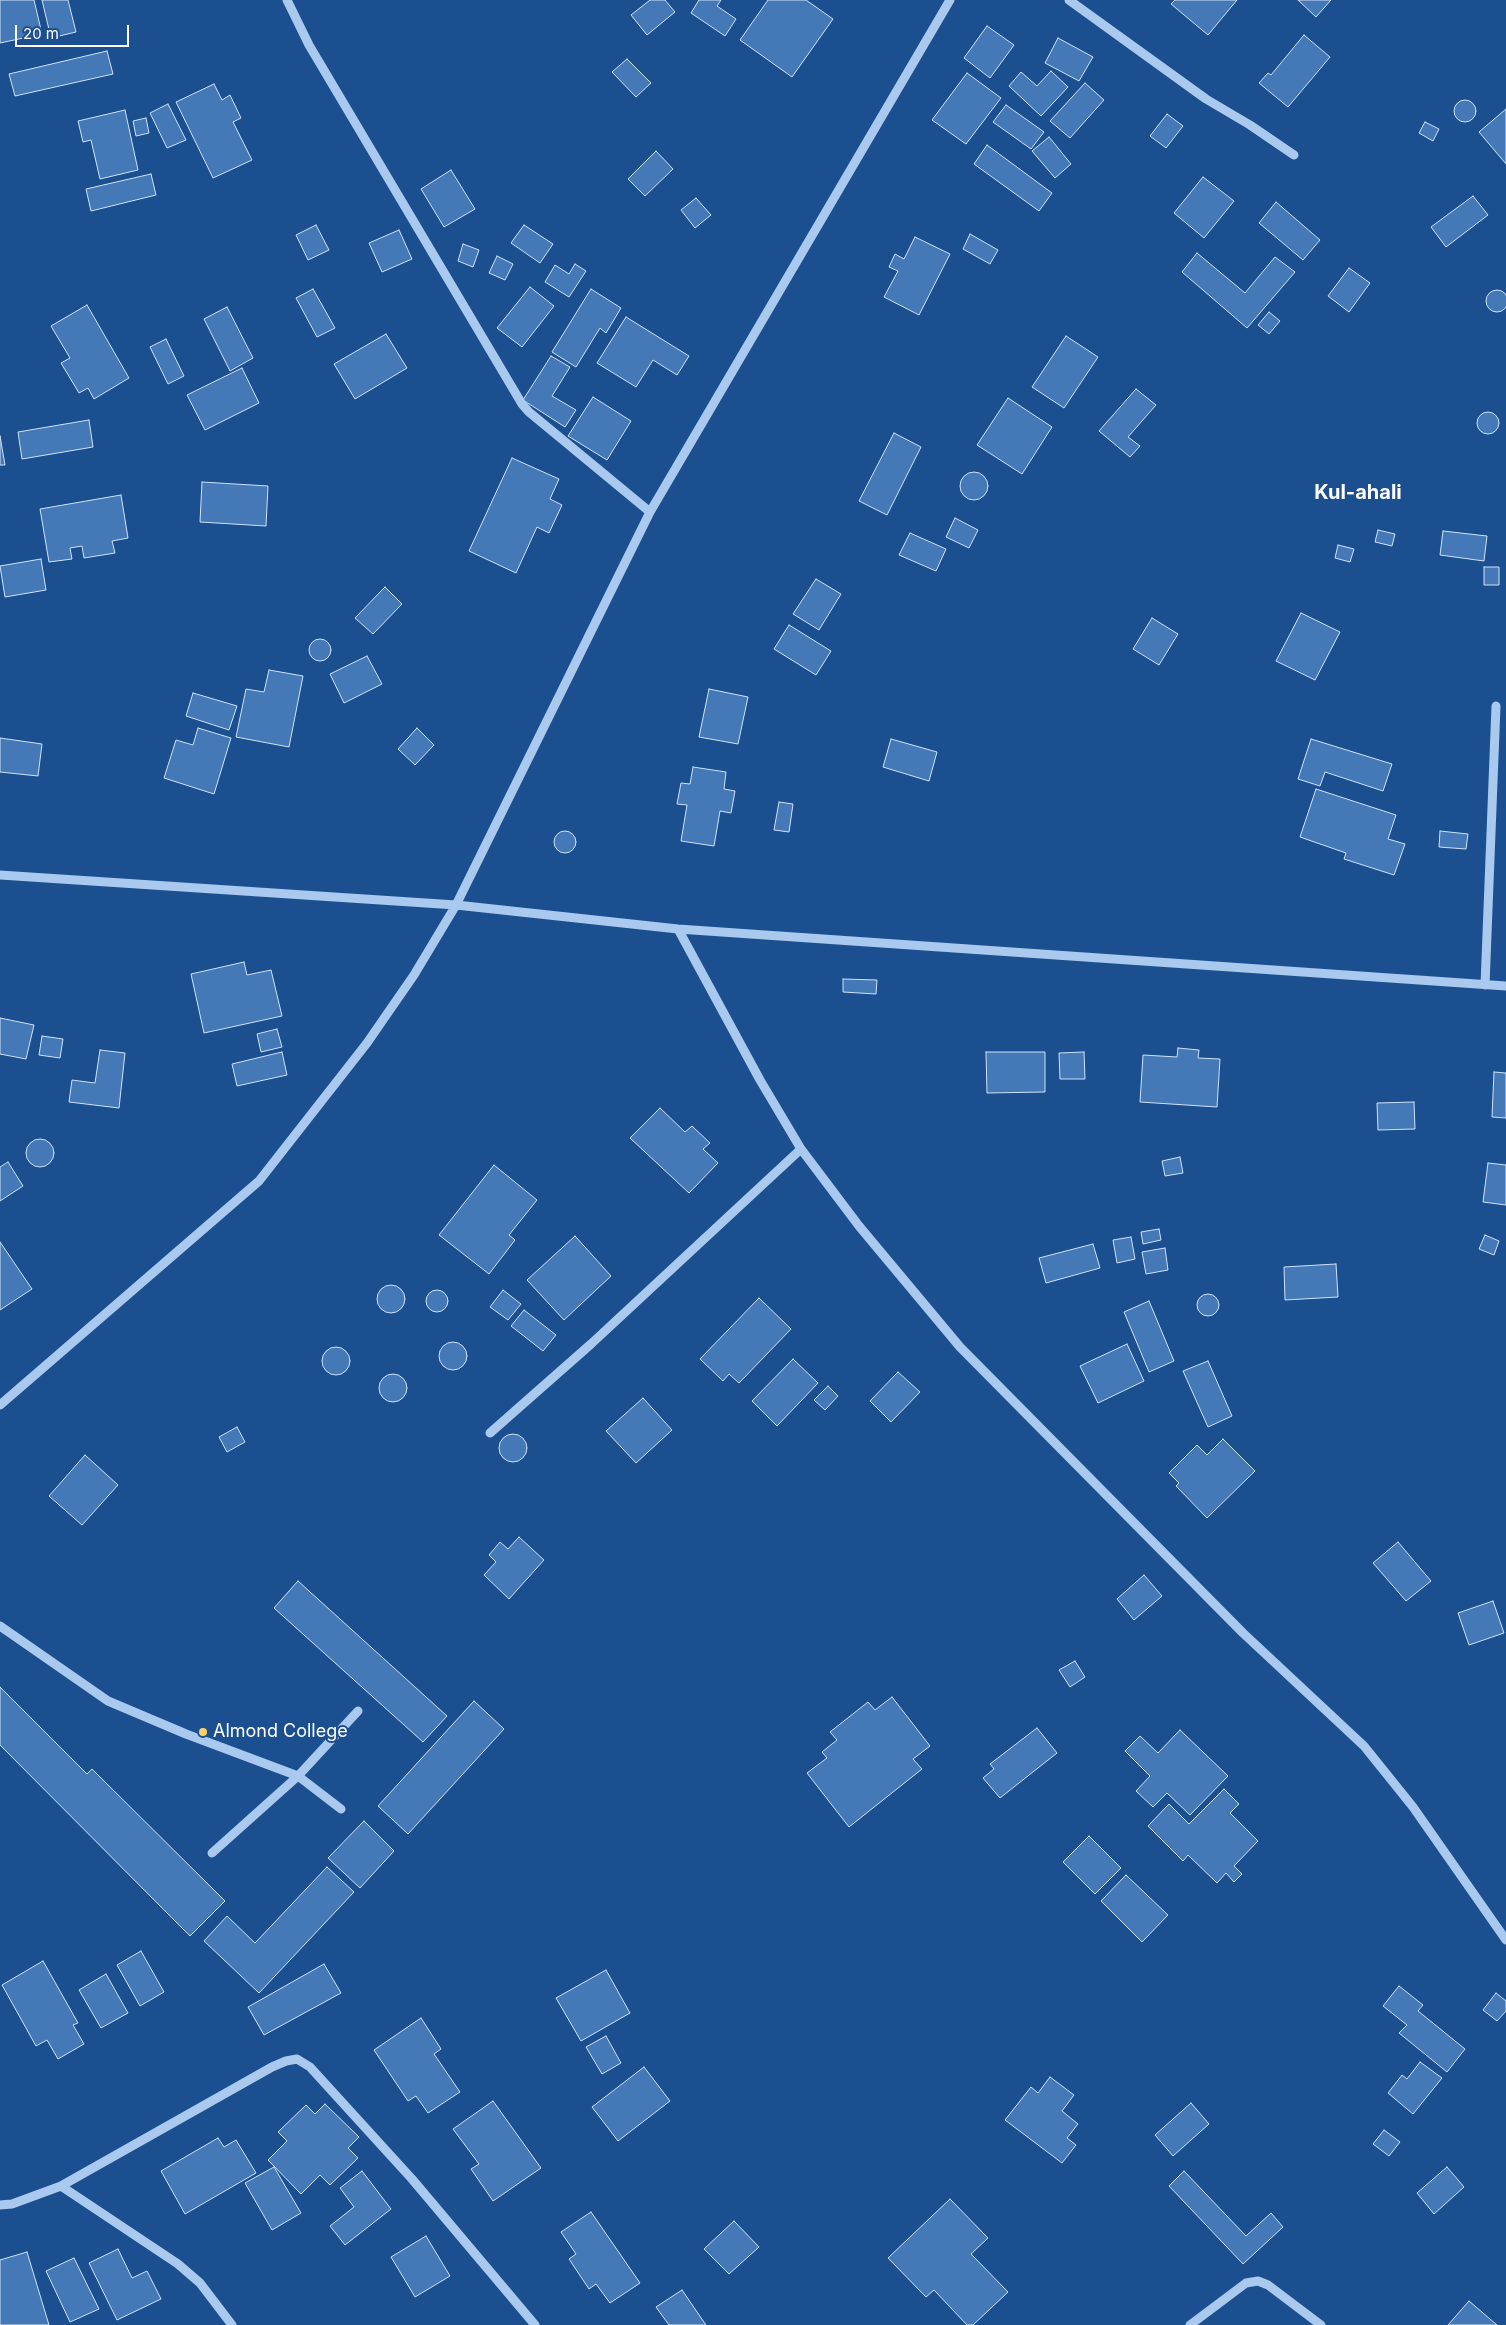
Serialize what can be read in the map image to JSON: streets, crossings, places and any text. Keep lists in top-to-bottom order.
{
  "districts": ["Kul-ahali"],
  "places": ["Almond College"],
  "scale_bar": "20 m"
}
